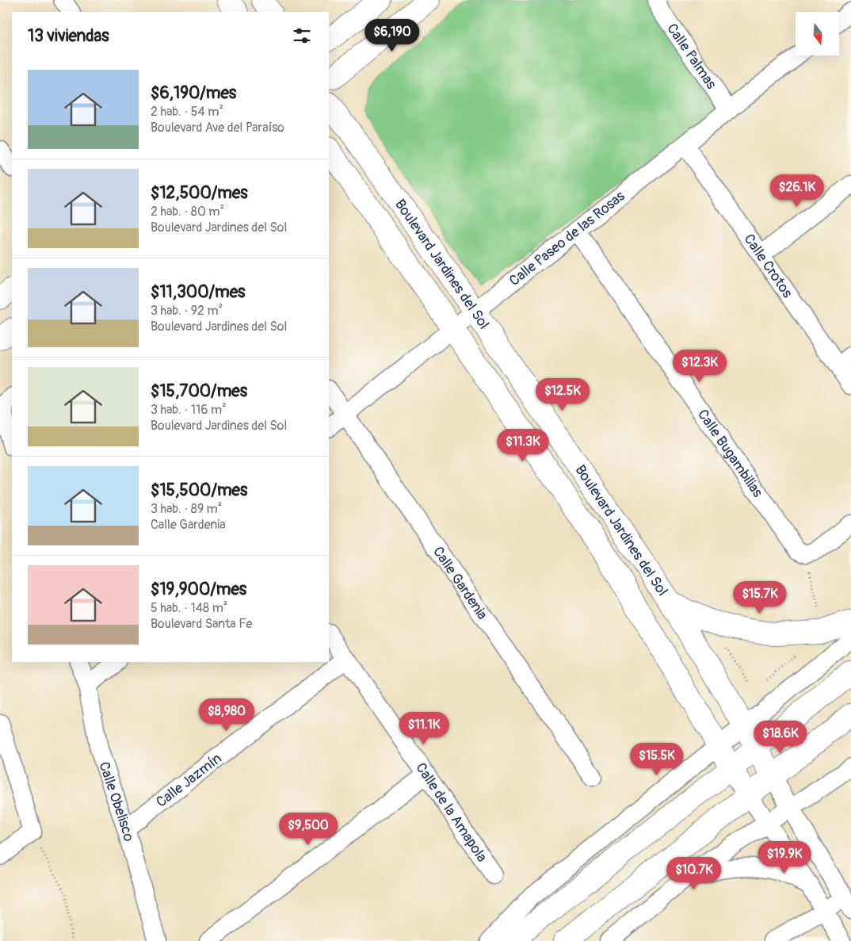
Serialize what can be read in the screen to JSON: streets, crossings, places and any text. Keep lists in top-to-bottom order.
{
  "streets": {
    "street": [
      "Calle Palmas",
      "Calle Paseo de las Rosas",
      "Boulevard Jardines del Sol",
      "Calle Crotos",
      "Calle Bugambilias",
      "Calle Gardenia",
      "Calle Jazmín",
      "Calle Obelisco",
      "Calle de la Amapola"
    ]
  },
  "crossings": [
    ["Calle Palmas", "Calle Paseo de las Rosas"],
    ["Calle Paseo de las Rosas", "Boulevard Jardines del Sol"],
    ["Calle Paseo de las Rosas", "Calle Crotos"],
    ["Calle Paseo de las Rosas", "Calle Bugambilias"],
    ["Calle Paseo de las Rosas", "Calle Gardenia"],
    ["Calle Jazmín", "Calle Obelisco"],
    ["Calle Jazmín", "Calle de la Amapola"]
  ],
  "north": "bottom",
  "page": {
    "heading": "13 viviendas",
    "price": [
      "$6,190",
      "$26.1K",
      "$12.3K",
      "$12.5K",
      "$11.3K",
      "$15.7K",
      "$8,980",
      "$11.1K",
      "$18.6K",
      "$15.5K",
      "$9,500",
      "$19.9K",
      "$10.7K"
    ],
    "list": [
      {
        "name": "$6,190/mes",
        "note": "2 hab. · 54 m² · Boulevard Ave del Paraíso"
      },
      {
        "name": "$12,500/mes",
        "note": "2 hab. · 80 m² · Boulevard Jardines del Sol"
      },
      {
        "name": "$11,300/mes",
        "note": "3 hab. · 92 m² · Boulevard Jardines del Sol"
      },
      {
        "name": "$15,700/mes",
        "note": "3 hab. · 116 m² · Boulevard Jardines del Sol"
      },
      {
        "name": "$15,500/mes",
        "note": "3 hab. · 89 m² · Calle Gardenia"
      },
      {
        "name": "$19,900/mes",
        "note": "5 hab. · 148 m² · Boulevard Santa Fe"
      }
    ]
  }
}
